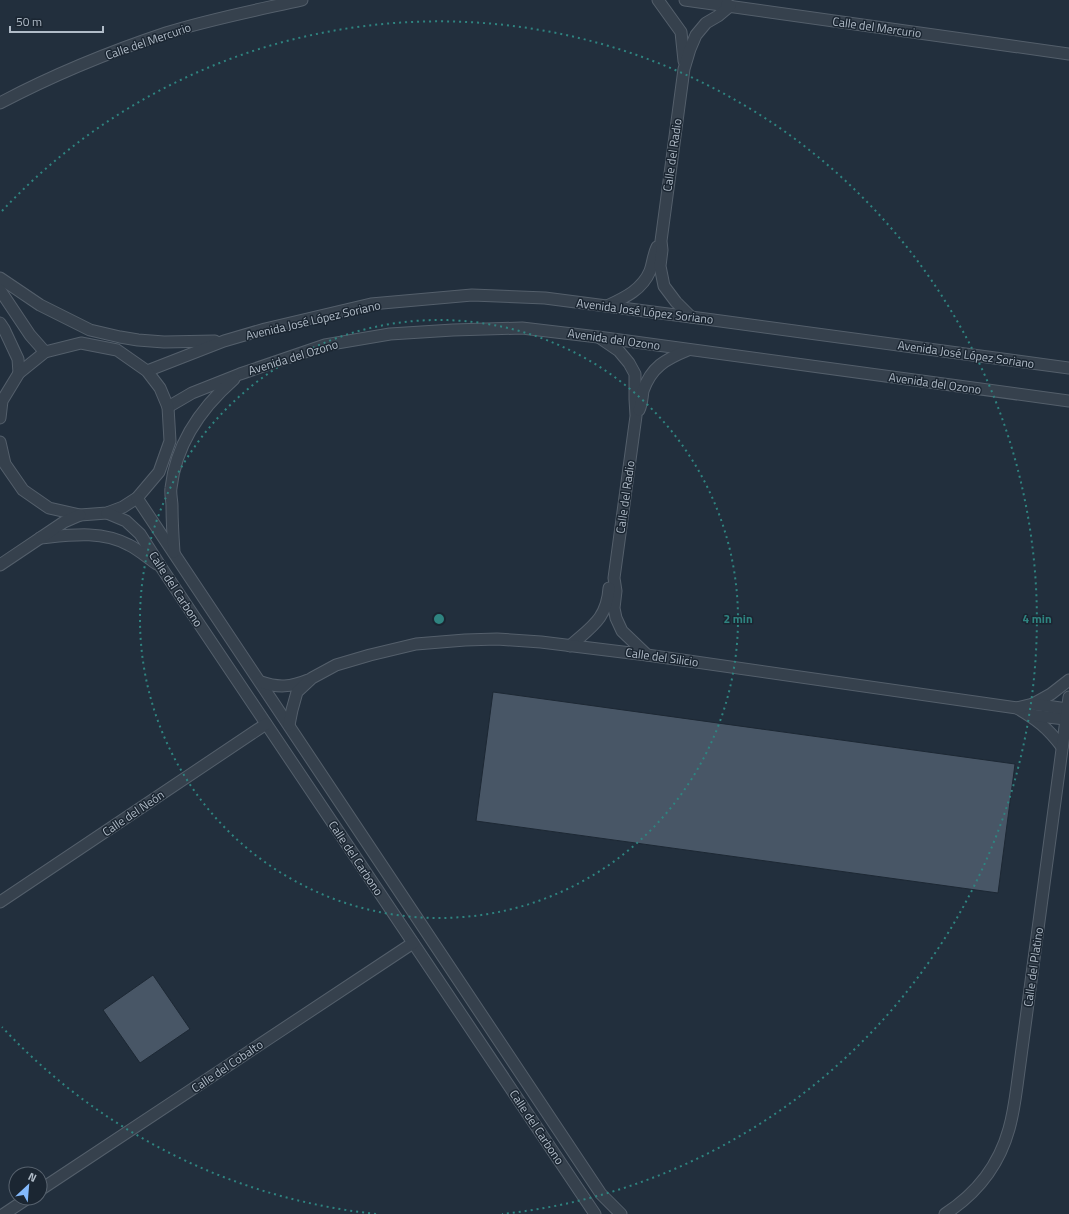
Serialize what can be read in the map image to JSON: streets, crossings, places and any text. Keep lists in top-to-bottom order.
{
  "streets": {
    "street": [
      "Calle del Mercurio",
      "Calle del Radio",
      "Avenida José López Soriano",
      "Avenida del Ozono",
      "Calle del Carbono",
      "Calle del Silicio",
      "Calle del Neón",
      "Calle del Platino",
      "Calle del Cobalto"
    ]
  },
  "crossings": [
    ["Calle del Mercurio", "Calle del Radio"],
    ["Calle del Radio", "Avenida José López Soriano"],
    ["Calle del Radio", "Avenida del Ozono"],
    ["Calle del Radio", "Calle del Silicio"],
    ["Avenida del Ozono", "Calle del Carbono"],
    ["Calle del Carbono", "Calle del Silicio"],
    ["Calle del Carbono", "Calle del Neón"],
    ["Calle del Carbono", "Calle del Cobalto"],
    ["Calle del Silicio", "Calle del Platino"]
  ],
  "scale_bar": "50 m",
  "north": "top right",
  "rings": ["2 min", "4 min"]
}
